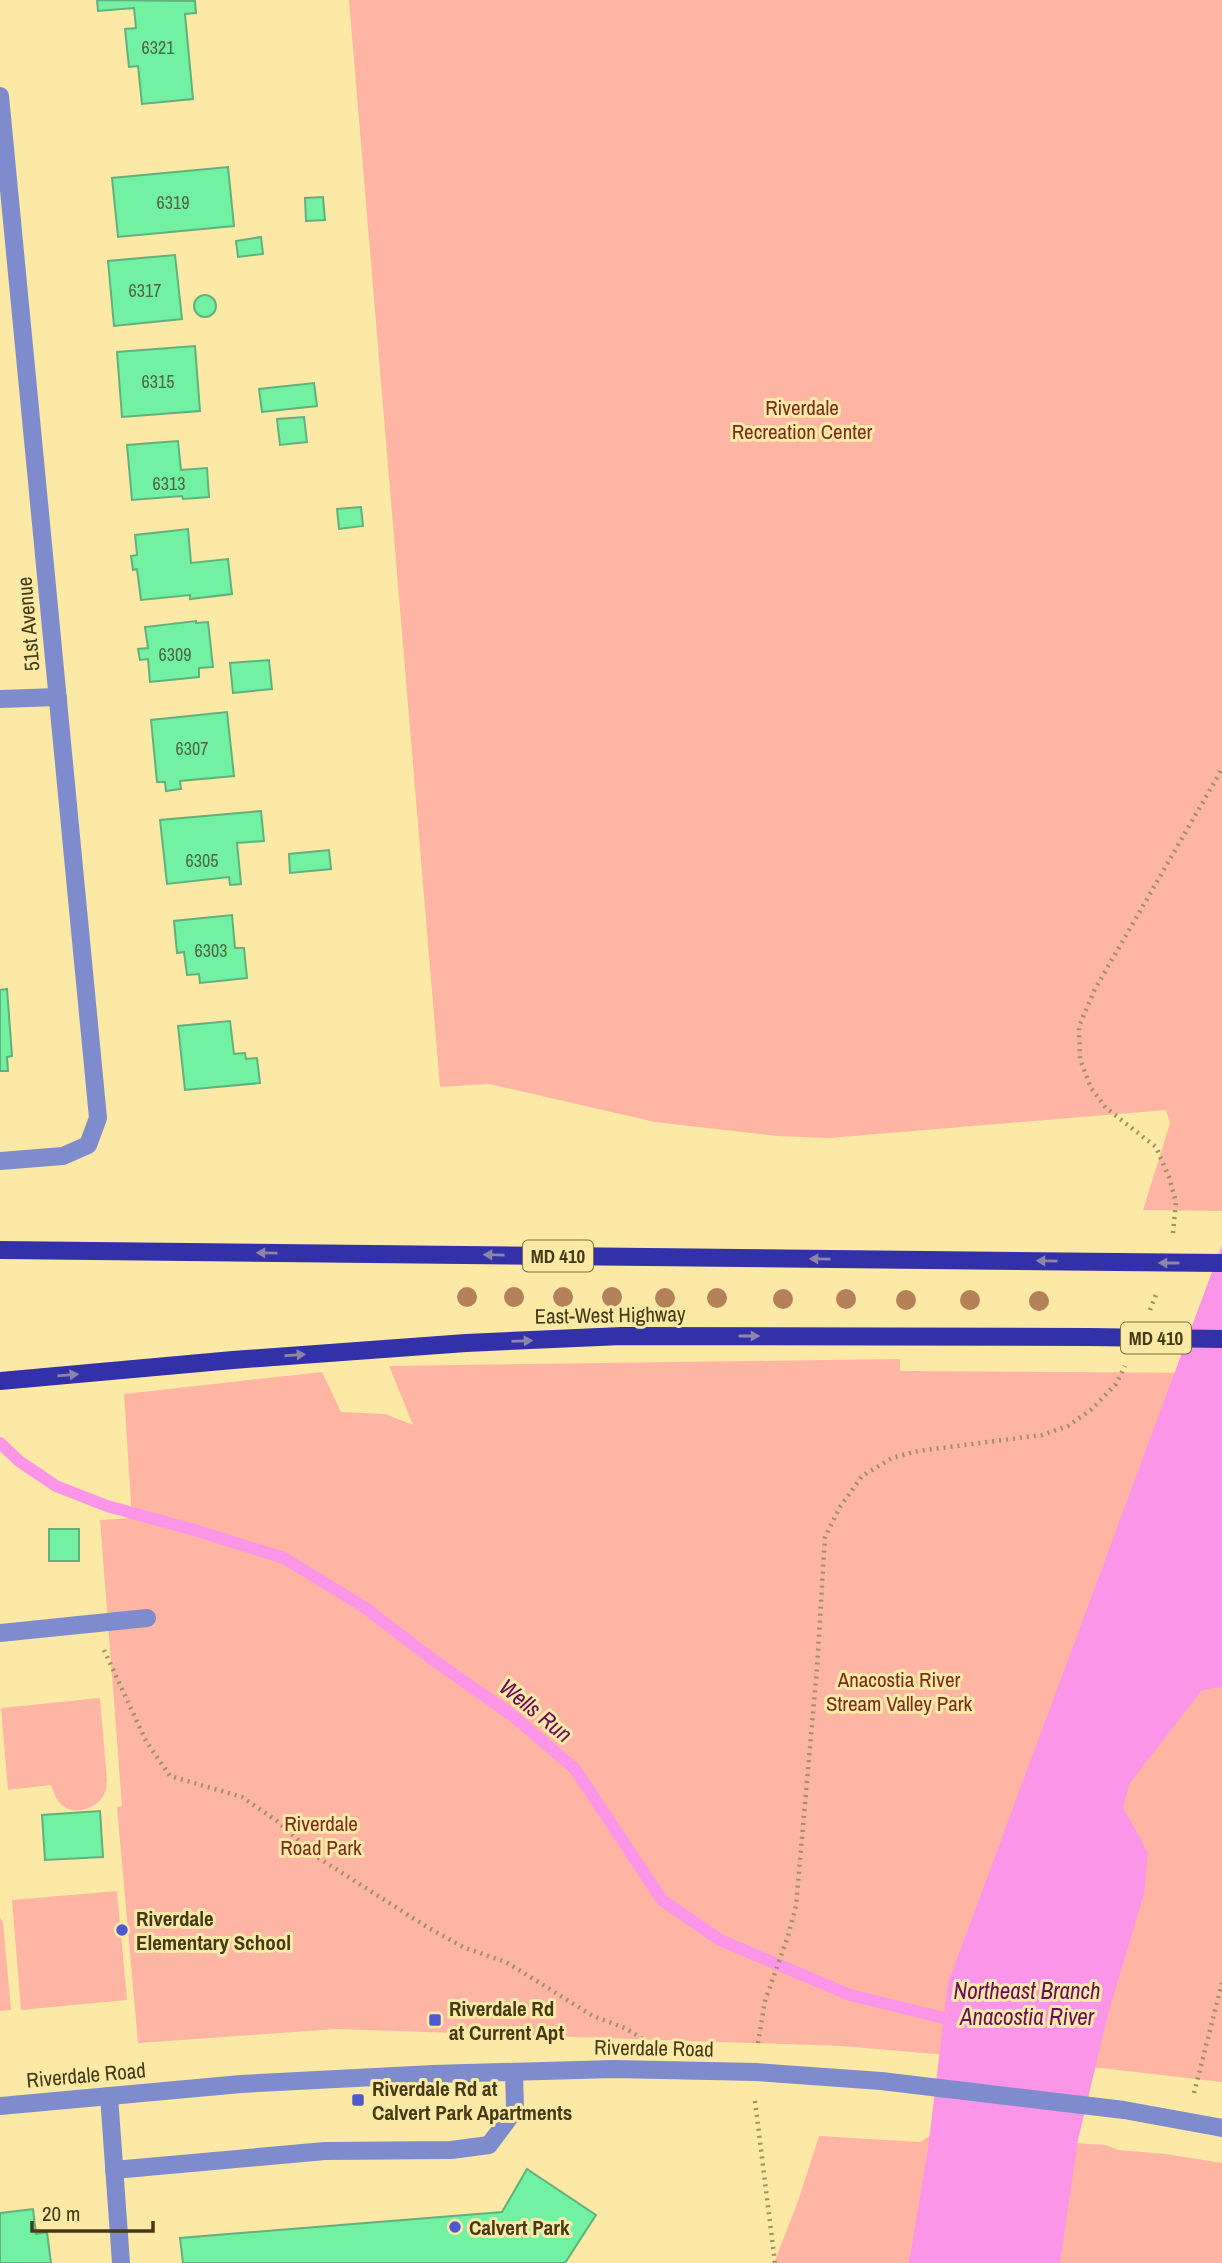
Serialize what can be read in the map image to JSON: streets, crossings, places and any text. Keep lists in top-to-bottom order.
{
  "streets": {
    "main road": ["MD 410", "East-West Highway"],
    "street": ["51st Avenue", "Riverdale Road"]
  },
  "water": ["Wells Run", "Northeast Branch Anacostia River"],
  "parks": ["Riverdale Recreation Center", "Anacostia River Stream Valley Park", "Riverdale Road Park"],
  "places": {
    "other": ["Riverdale Elementary School", "Calvert Park"],
    "transit": ["Riverdale Rd at Current Apt", "Riverdale Rd at Calvert Park Apartments"]
  },
  "house_numbers": [
    "6321",
    "6319",
    "6317",
    "6315",
    "6313",
    "6309",
    "6307",
    "6305",
    "6303"
  ],
  "scale_bar": "20 m"
}
